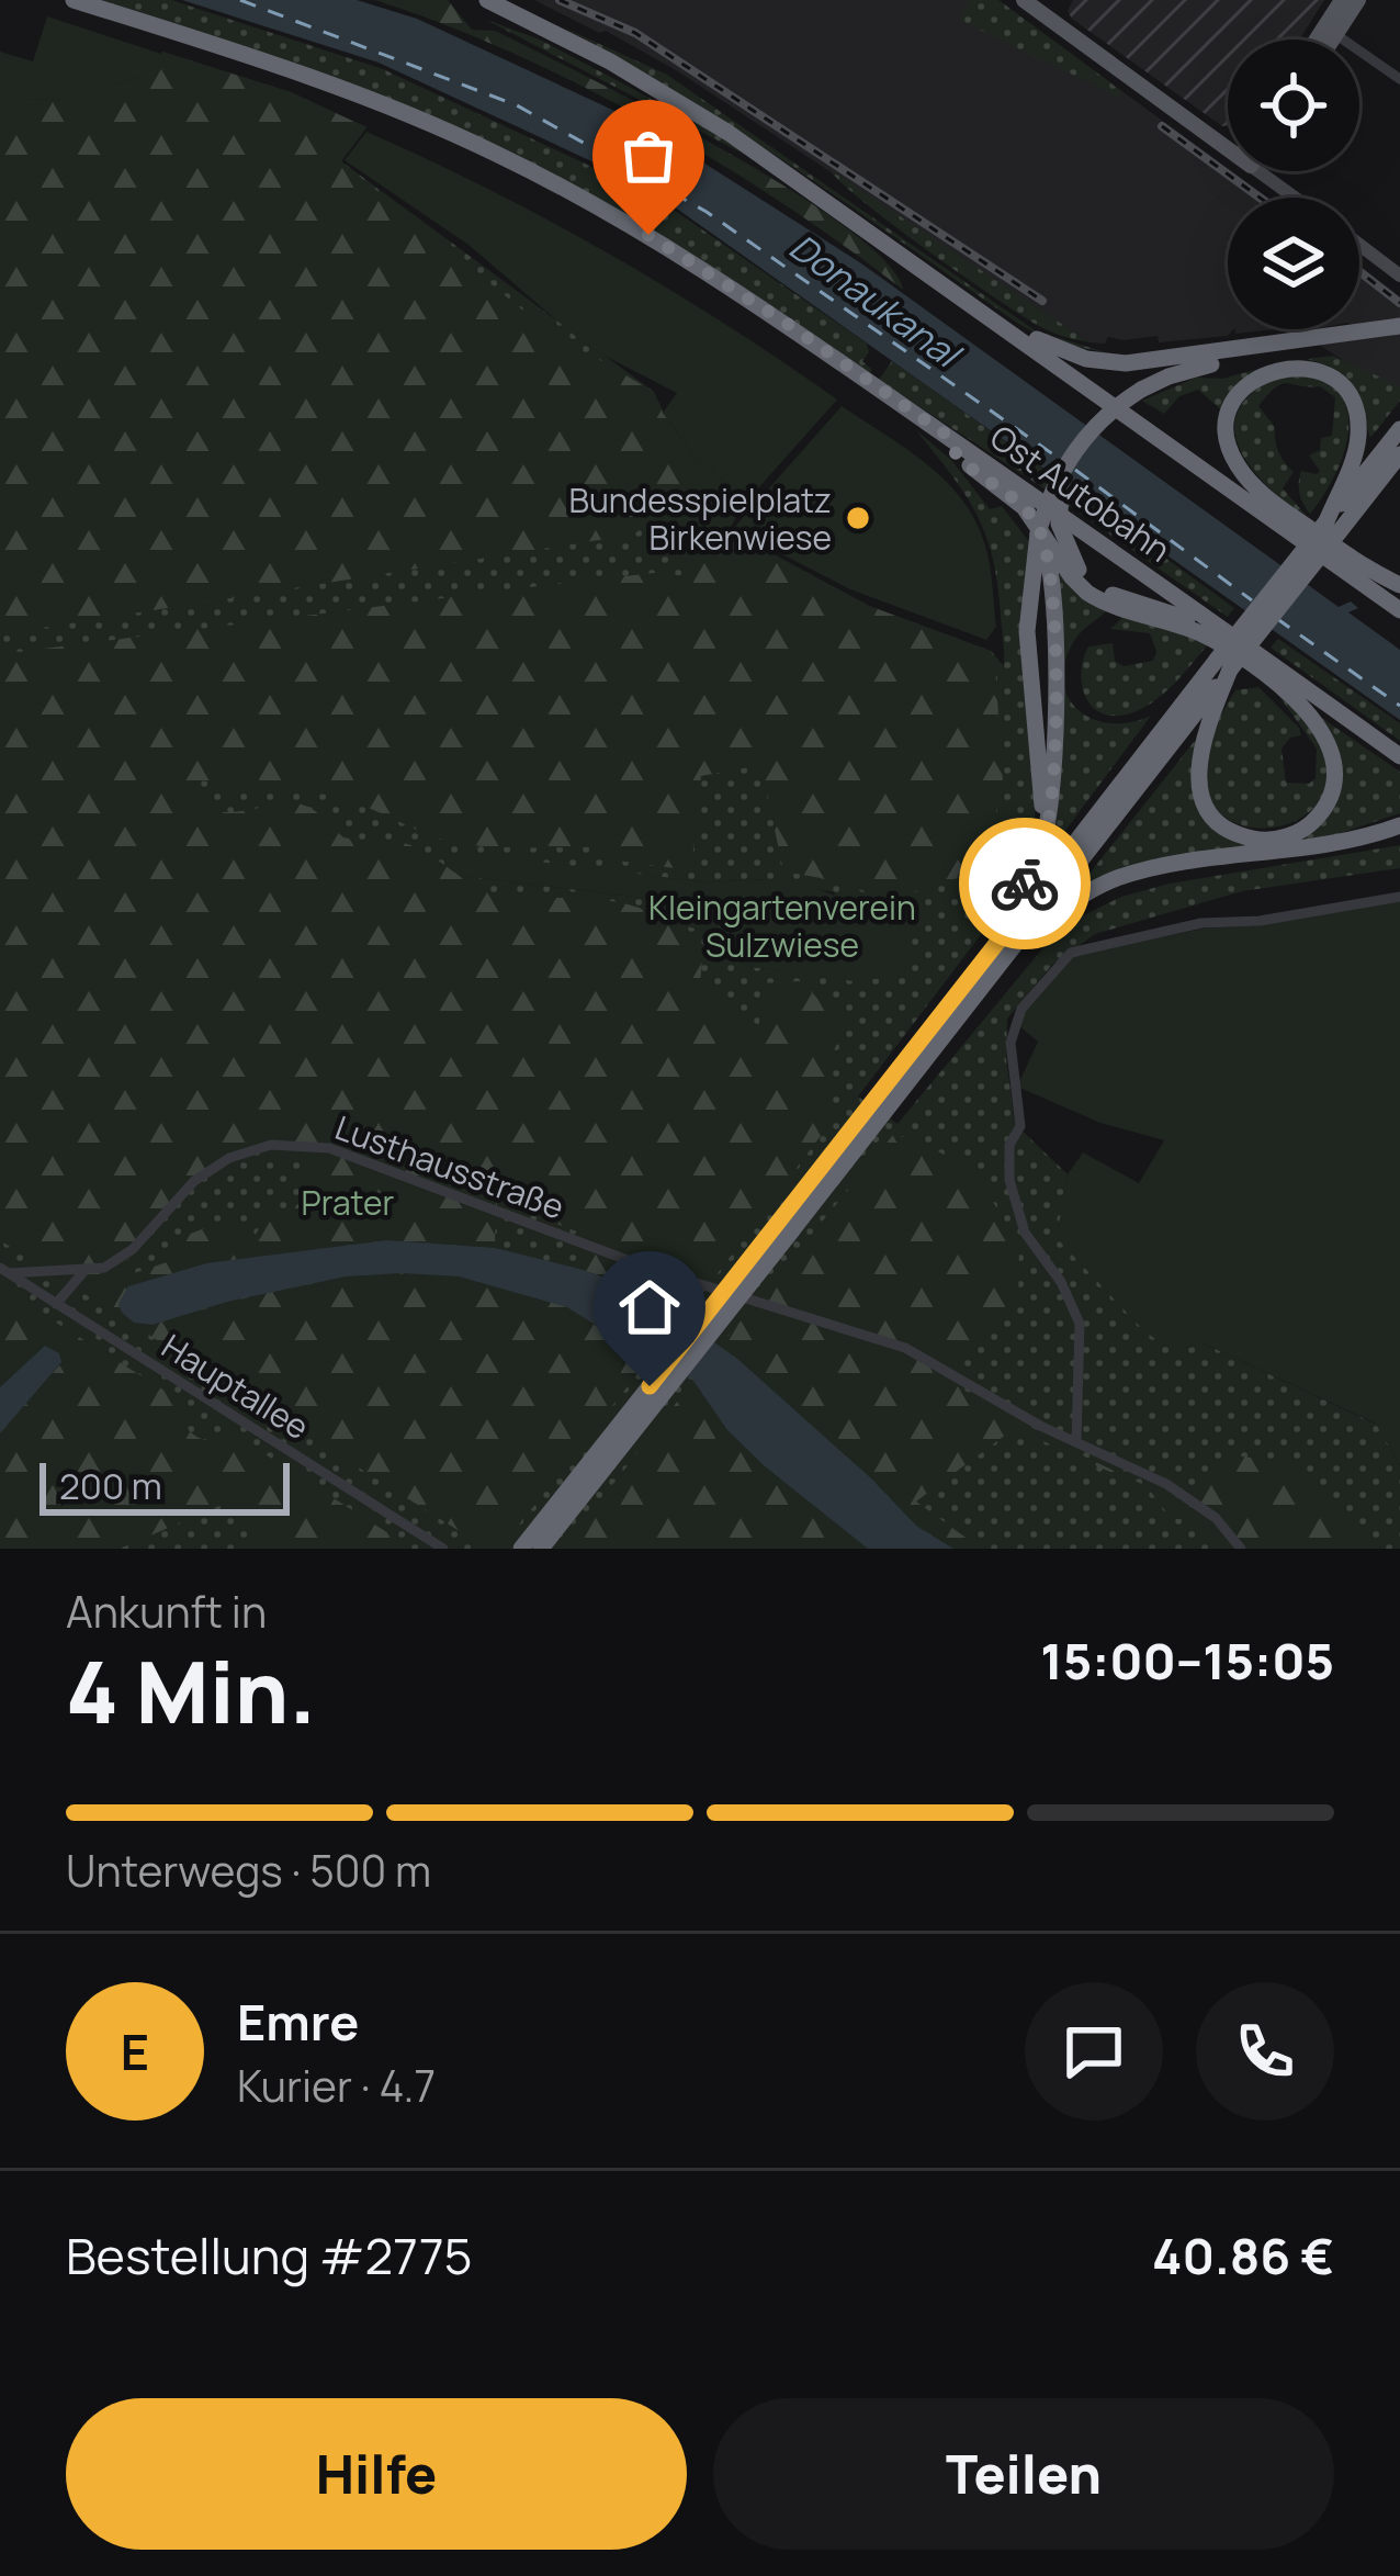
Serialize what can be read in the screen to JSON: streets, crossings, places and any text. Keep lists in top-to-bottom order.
{
  "streets": {
    "highway": ["Ost Autobahn"],
    "street": ["Lusthausstraße", "Hauptallee"]
  },
  "crossings": [
    ["Lusthausstraße", "Hauptallee"]
  ],
  "water": ["Donaukanal"],
  "parks": ["Kleingartenverein Sulzwiese", "Prater"],
  "places": ["Bundesspielplatz Birkenwiese"],
  "scale_bar": "200 m",
  "page": {
    "scale": "200 m",
    "heading": ["4 Min.", "Ankunft in", "15:00–15:05"],
    "panel": [
      "Emre",
      "Kurier · 4.7",
      "Bestellung #2775",
      "40.86 €"
    ],
    "bar": "Unterwegs · 500 m",
    "round": "E",
    "buttons": ["Hilfe", "Teilen"]
  }
}
